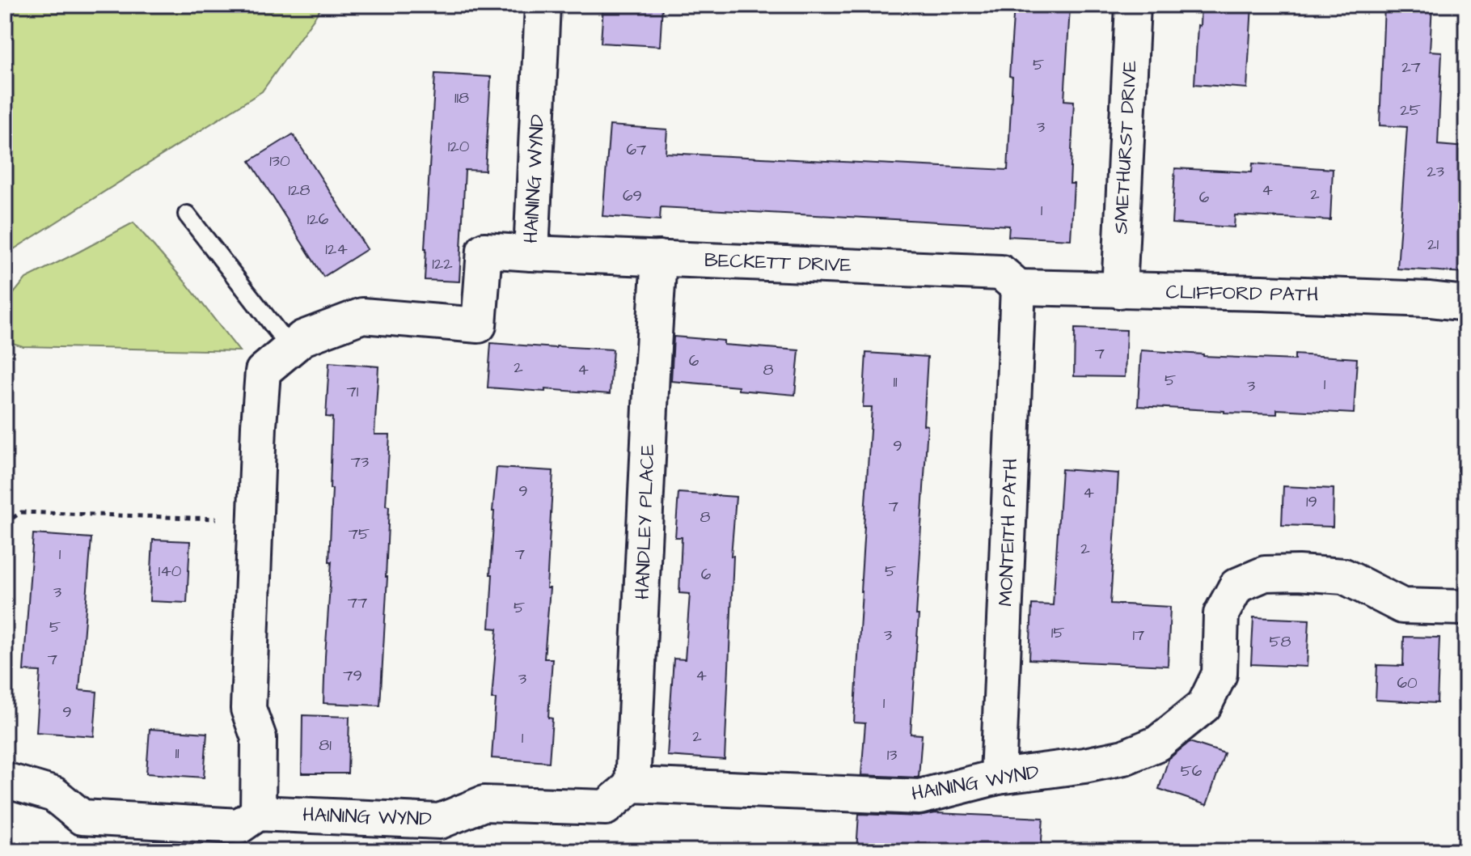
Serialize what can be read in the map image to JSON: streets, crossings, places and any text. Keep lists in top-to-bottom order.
{
  "streets": {
    "street": [
      "SMETHURST DRIVE",
      "HAINING WYND",
      "BECKETT DRIVE",
      "CLIFFORD PATH",
      "HANDLEY PLACE",
      "MONTEITH PATH"
    ]
  },
  "crossings": [
    ["SMETHURST DRIVE", "CLIFFORD PATH"],
    ["HAINING WYND", "BECKETT DRIVE"],
    ["HAINING WYND", "HANDLEY PLACE"],
    ["HAINING WYND", "MONTEITH PATH"],
    ["BECKETT DRIVE", "CLIFFORD PATH"],
    ["BECKETT DRIVE", "HANDLEY PLACE"],
    ["BECKETT DRIVE", "MONTEITH PATH"],
    ["CLIFFORD PATH", "MONTEITH PATH"]
  ],
  "house_numbers": [
    "5",
    "27",
    "118",
    "25",
    "3",
    "120",
    "67",
    "130",
    "23",
    "128",
    "4",
    "2",
    "69",
    "6",
    "1",
    "126",
    "21",
    "124",
    "122",
    "7",
    "6",
    "2",
    "4",
    "8",
    "5",
    "11",
    "1",
    "3",
    "71",
    "9",
    "73",
    "9",
    "4",
    "19",
    "7",
    "8",
    "75",
    "2",
    "1",
    "7",
    "140",
    "5",
    "6",
    "3",
    "77",
    "5",
    "5",
    "15",
    "3",
    "17",
    "58",
    "7",
    "79",
    "4",
    "3",
    "60",
    "1",
    "9",
    "2",
    "1",
    "81",
    "11",
    "13",
    "56"
  ]
}
